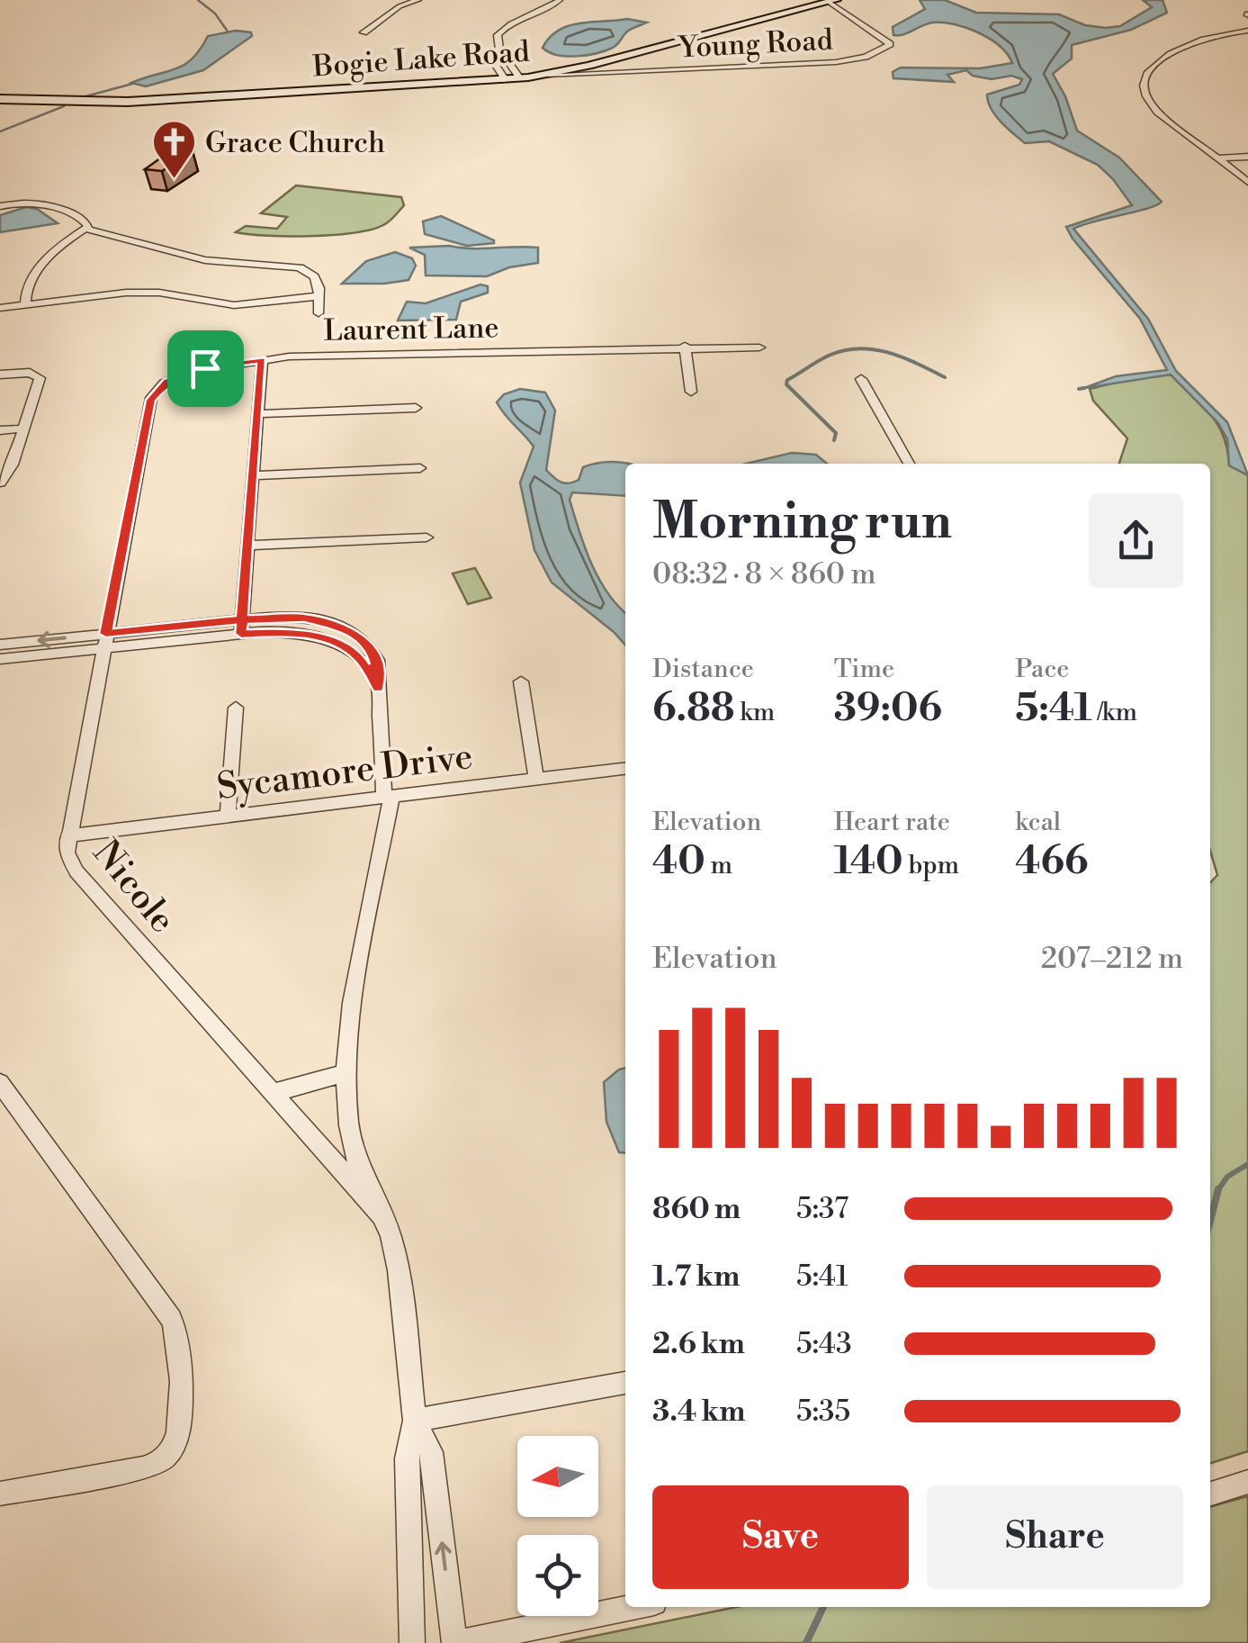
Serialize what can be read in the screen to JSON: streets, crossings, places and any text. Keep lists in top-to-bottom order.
{
  "streets": {
    "main road": ["Bogie Lake Road"],
    "street": [
      "Young Road",
      "Laurent Lane",
      "Sycamore Drive",
      "Nicole"
    ]
  },
  "crossings": [
    ["Young Road", "Bogie Lake Road"],
    ["Laurent Lane", "Nicole"],
    ["Sycamore Drive", "Nicole"]
  ],
  "places": {
    "church": ["Grace Church"]
  },
  "north": "left",
  "page": {
    "heading": ["Morning run", "08:32 · 8 × 860 m"],
    "stats": [
      ["Distance", "6.88 km"],
      ["Time", "39:06"],
      ["Pace", "5:41 /km"],
      ["Elevation", "40 m"],
      ["Heart rate", "140 bpm"],
      ["kcal", "466"]
    ],
    "chart": ["Elevation", "207–212 m"],
    "list": [
      {
        "name": "860 m",
        "note": "5:37"
      },
      {
        "name": "1.7 km",
        "note": "5:41"
      },
      {
        "name": "2.6 km",
        "note": "5:43"
      },
      {
        "name": "3.4 km",
        "note": "5:35"
      }
    ],
    "buttons": ["Save", "Share"]
  }
}
